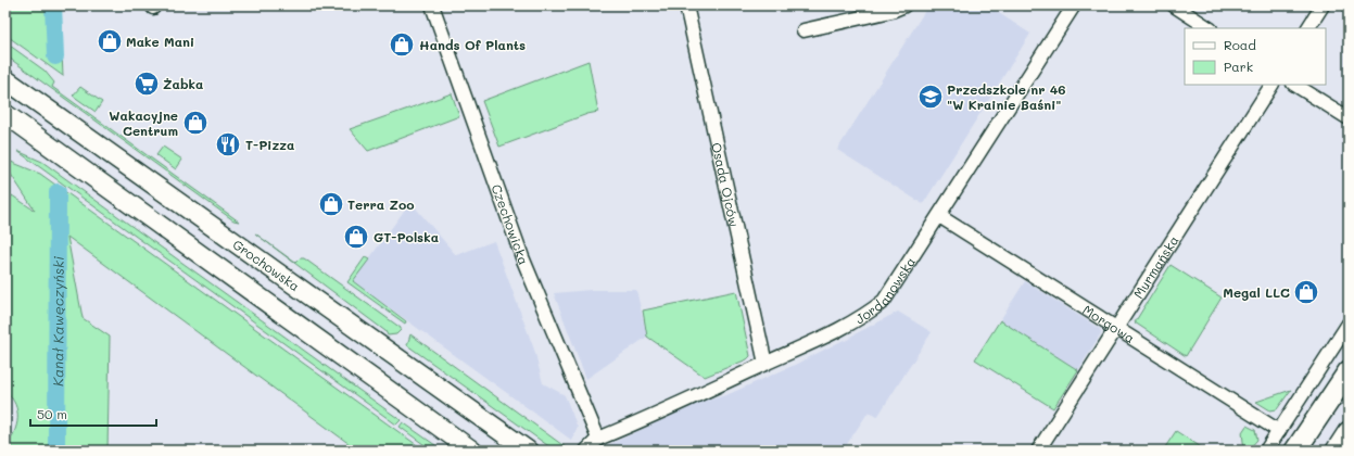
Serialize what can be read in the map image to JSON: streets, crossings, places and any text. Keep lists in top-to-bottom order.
{
  "streets": {
    "main road": ["Grochowska"],
    "street": [
      "Osada Ojców",
      "Czechowicka",
      "Murmańska",
      "Jordanowska",
      "Morgowa"
    ]
  },
  "crossings": [
    ["Osada Ojców", "Jordanowska"],
    ["Czechowicka", "Jordanowska"],
    ["Murmańska", "Morgowa"],
    ["Jordanowska", "Morgowa"]
  ],
  "water": ["Kanał Kawęczyński"],
  "places": {
    "shop": [
      "Make Mani",
      "Hands Of Plants",
      "Wakacyjne Centrum",
      "Terra Zoo",
      "GT-Polska",
      "Megal LLC"
    ],
    "supermarket": ["Żabka"],
    "school or university": ["Przedszkole nr 46 \"W Krainie Baśni\""],
    "restaurant": ["T-Pizza"]
  },
  "legend": ["Road", "Park"],
  "scale_bar": "50 m"
}
